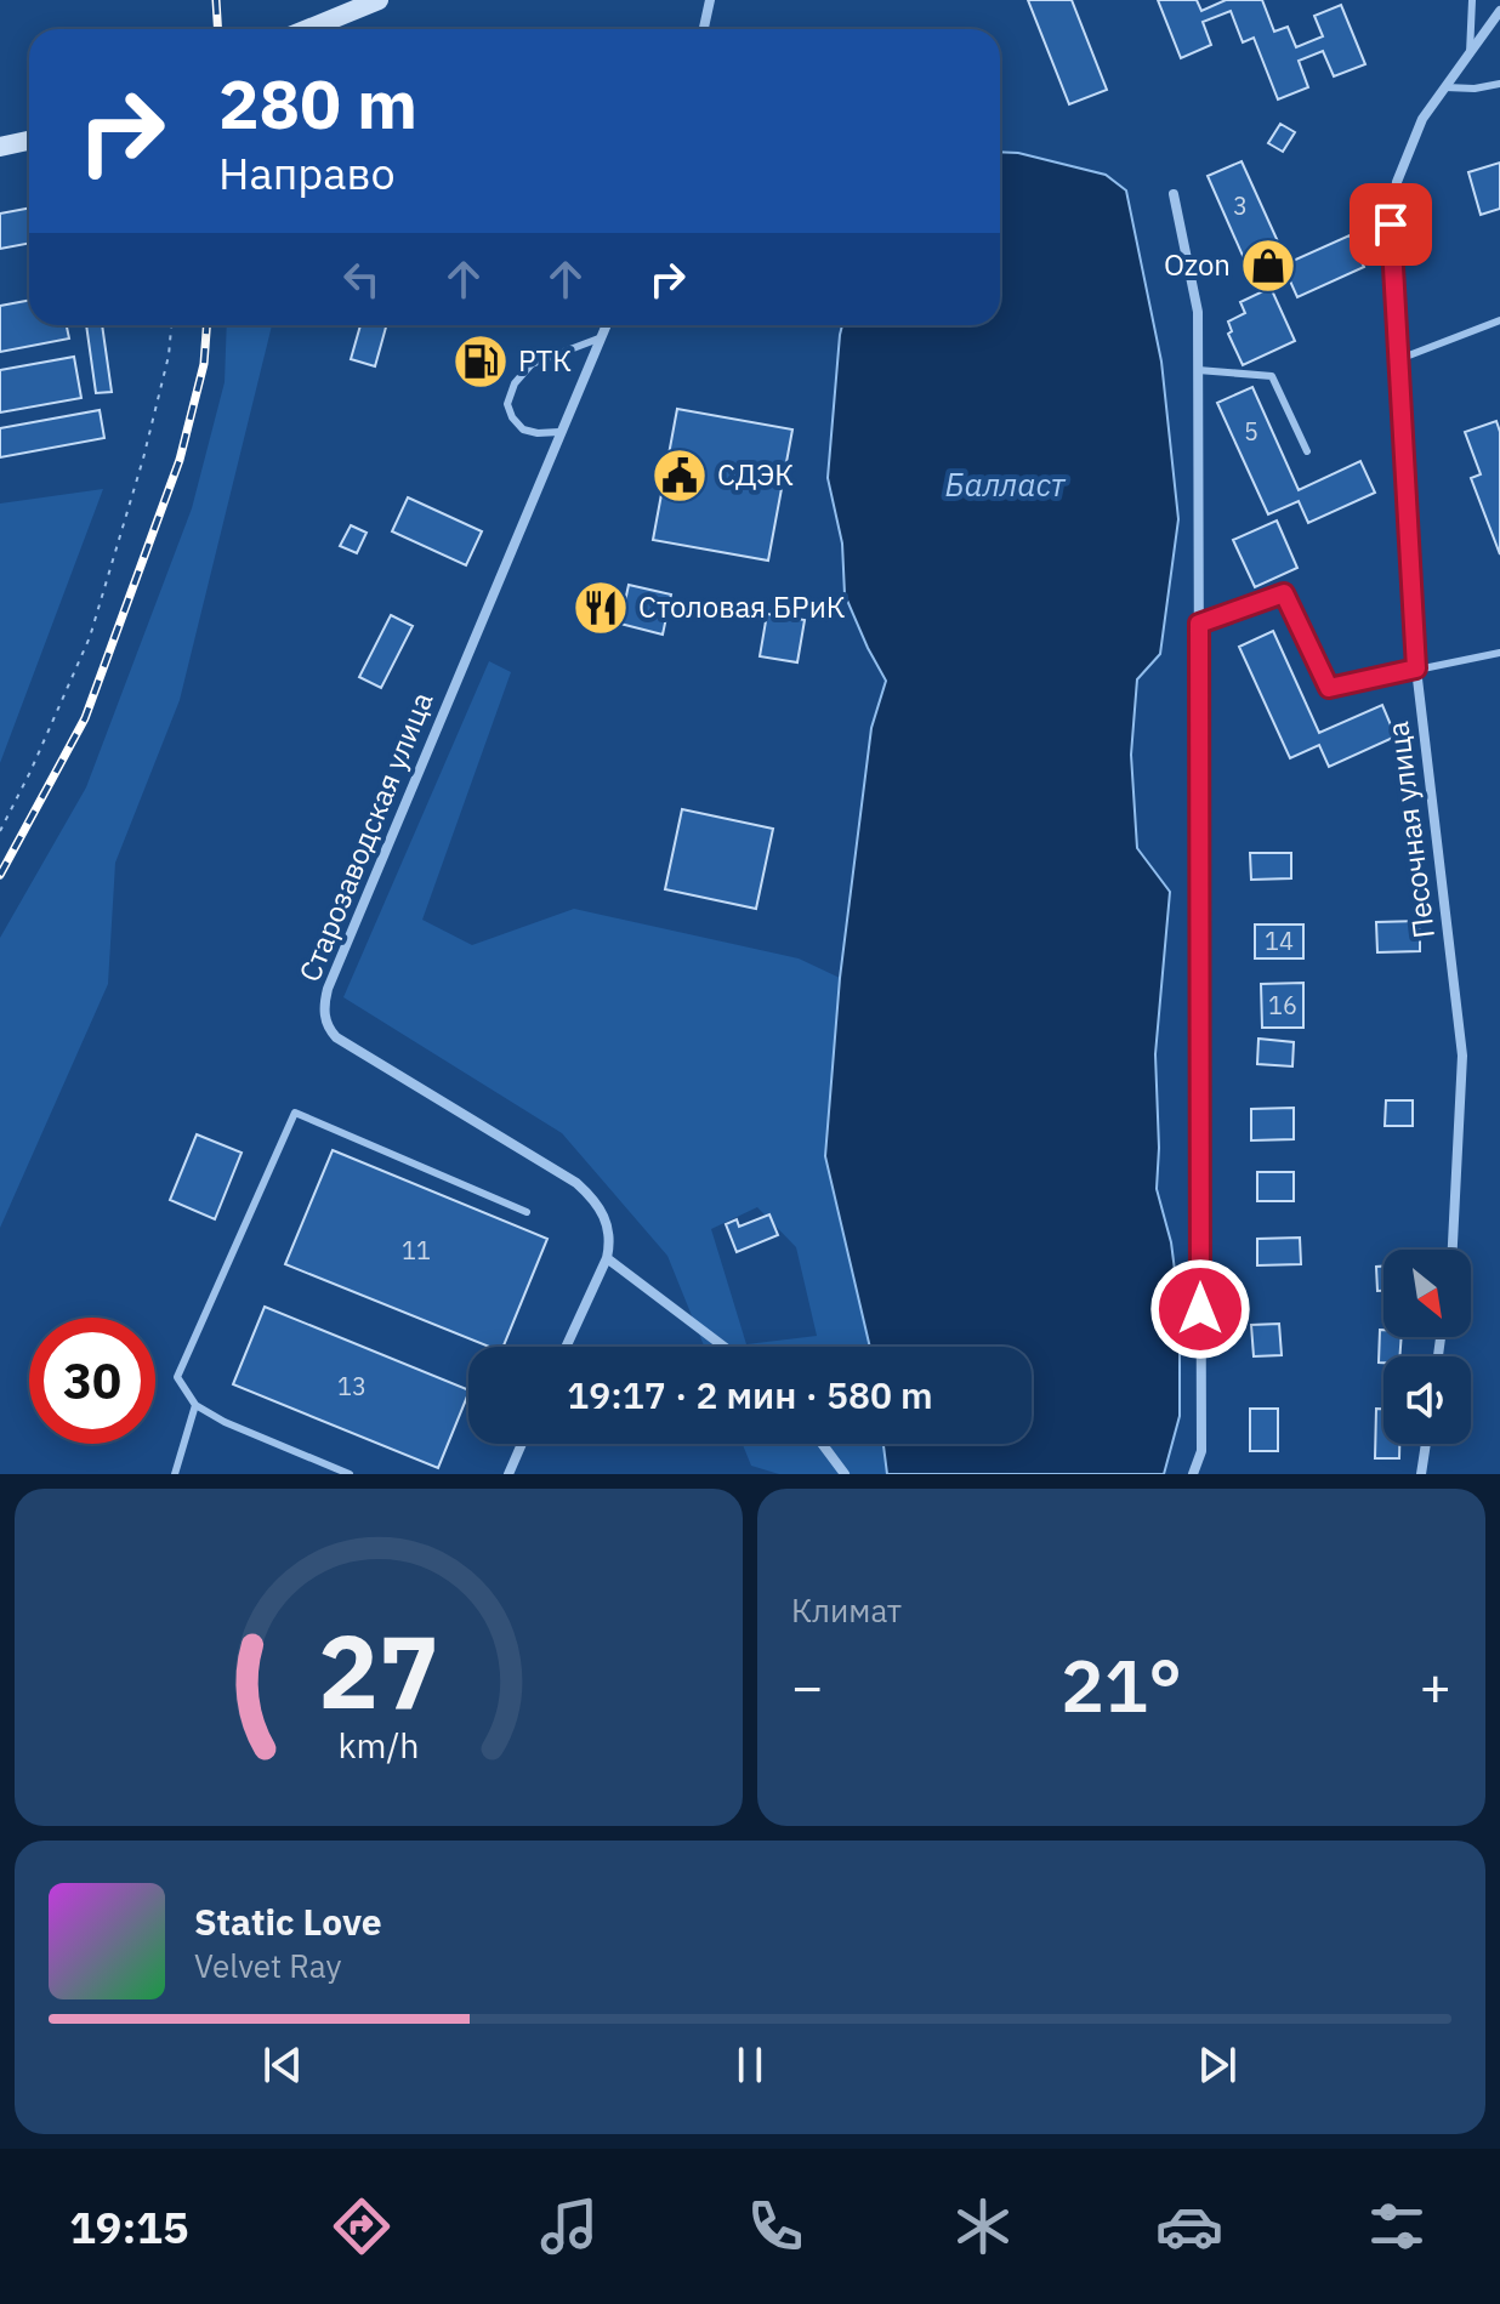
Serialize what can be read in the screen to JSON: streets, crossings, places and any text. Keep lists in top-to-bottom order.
{
  "streets": {
    "street": ["Песочная улица", "Старозаводская улица"]
  },
  "water": ["Балласт"],
  "places": {
    "shop": ["Ozon"],
    "fuel station": ["РТК"],
    "public building": ["СДЭК"],
    "restaurant": ["Столовая БРиК"]
  },
  "house_numbers": [
    "3",
    "5",
    "14",
    "16",
    "11",
    "13"
  ],
  "north": "bottom right",
  "page": {
    "turn": ["280 m", "Направо"],
    "limit": "30",
    "trip": "19:17 · 2 мин · 580 m",
    "tile": "Климат",
    "heat": ["−", "21°", "+"],
    "song": ["Static Love", "Velvet Ray"],
    "tabs": "19:15",
    "gauge": ["27", "km/h"]
  }
}
